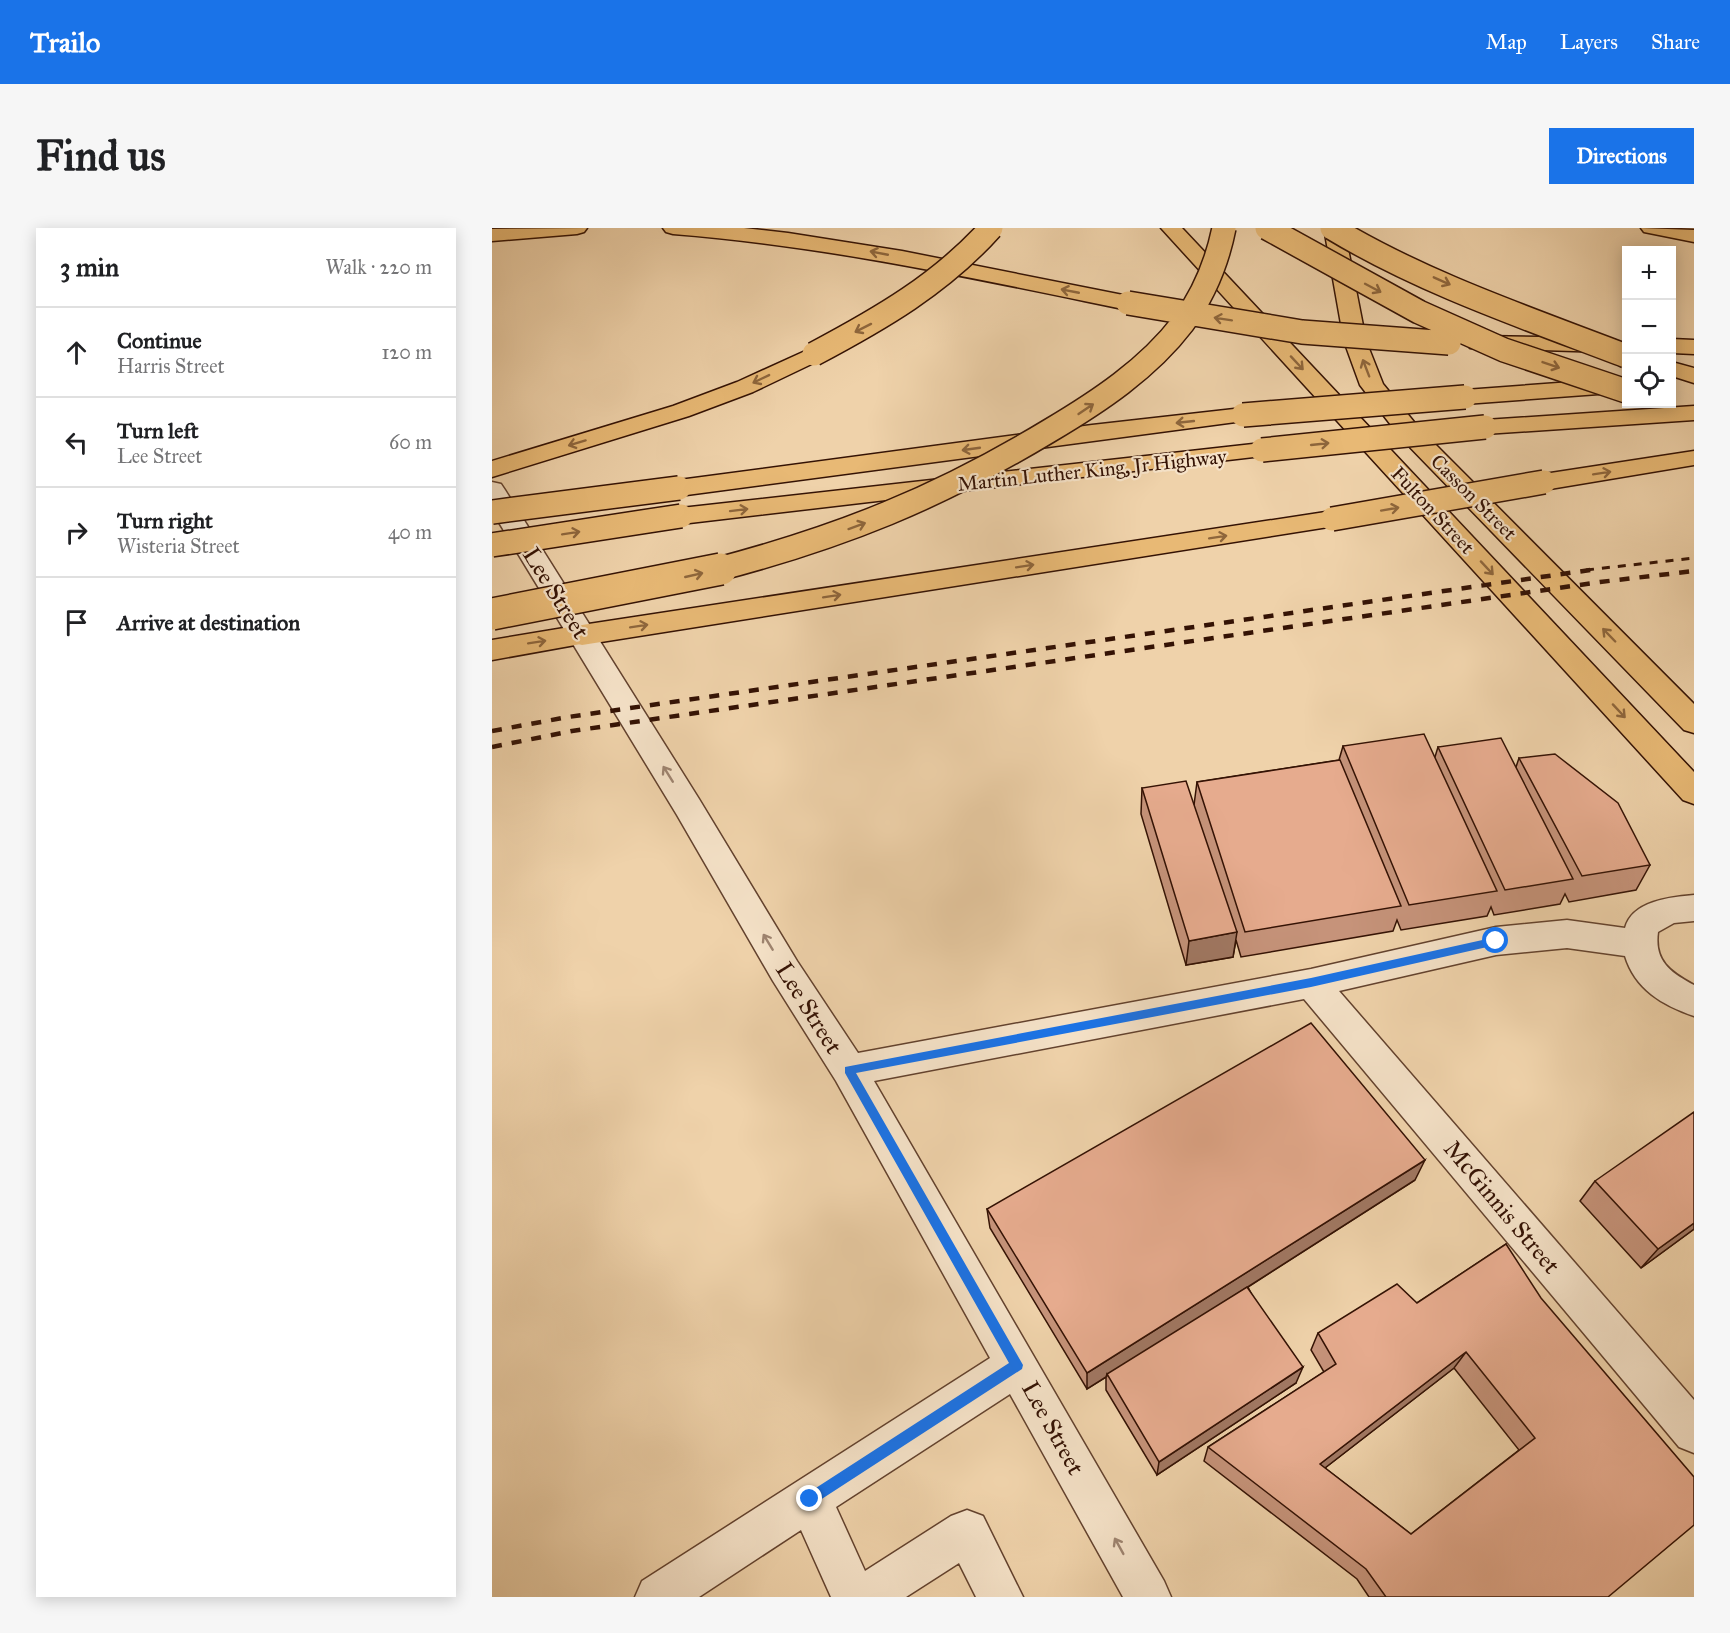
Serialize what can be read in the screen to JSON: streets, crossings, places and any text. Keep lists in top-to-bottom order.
{
  "streets": {
    "main road": ["Martin Luther King, Jr Highway", "Casson Street", "Fulton Street"],
    "street": ["Lee Street", "McGinnis Street"]
  },
  "one_way": ["Casson Street", "Lee Street"],
  "page": {
    "header": "Trailo",
    "nav": ["Map", "Layers", "Share"],
    "buttons": "Directions",
    "title": "Find us",
    "heading": ["3 min", "Walk · 220 m"],
    "map_buttons": ["+", "−"],
    "list": [
      ["Continue", "Harris Street", "120 m"],
      ["Turn left", "Lee Street", "60 m"],
      ["Turn right", "Wisteria Street", "40 m"],
      "Arrive at destination"
    ]
  }
}
